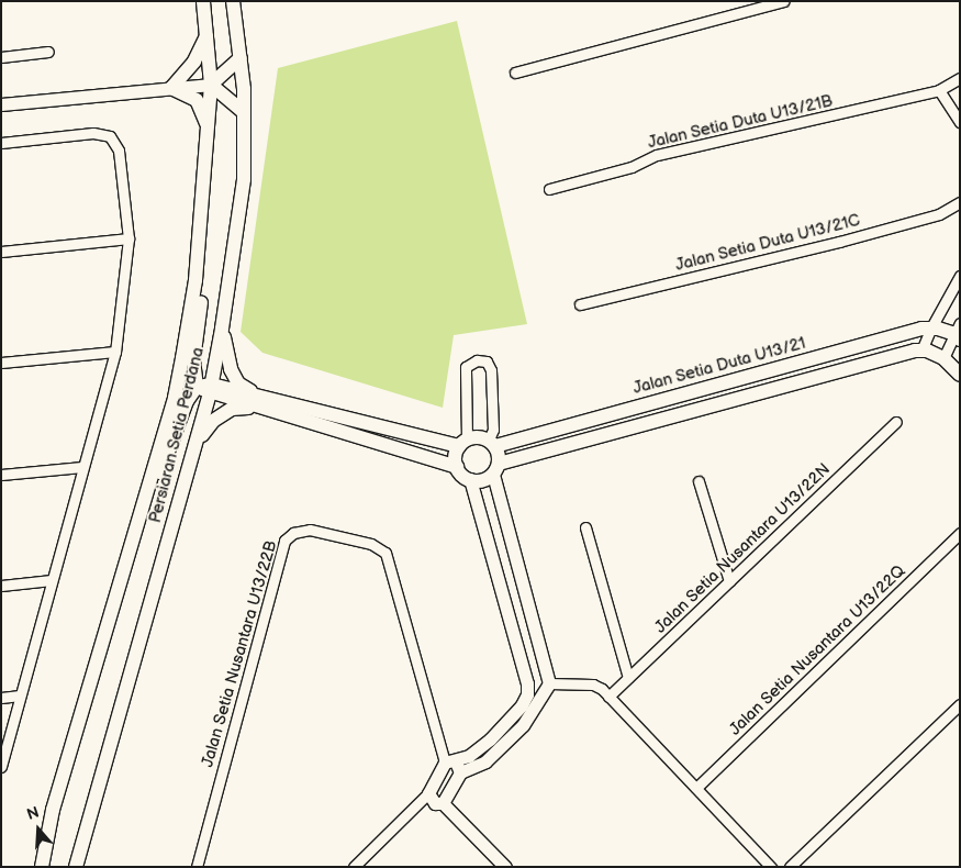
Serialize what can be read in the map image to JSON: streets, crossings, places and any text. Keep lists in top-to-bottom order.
{
  "streets": {
    "main road": ["Jalan Setia Duta U13/21", "Persiaran Setia Perdana"],
    "street": [
      "Jalan Setia Duta U13/21B",
      "Jalan Setia Duta U13/21C",
      "Jalan Setia Nusantara U13/22N",
      "Jalan Setia Nusantara U13/22Q",
      "Jalan Setia Nusantara U13/22B"
    ]
  },
  "north": "top"
}
